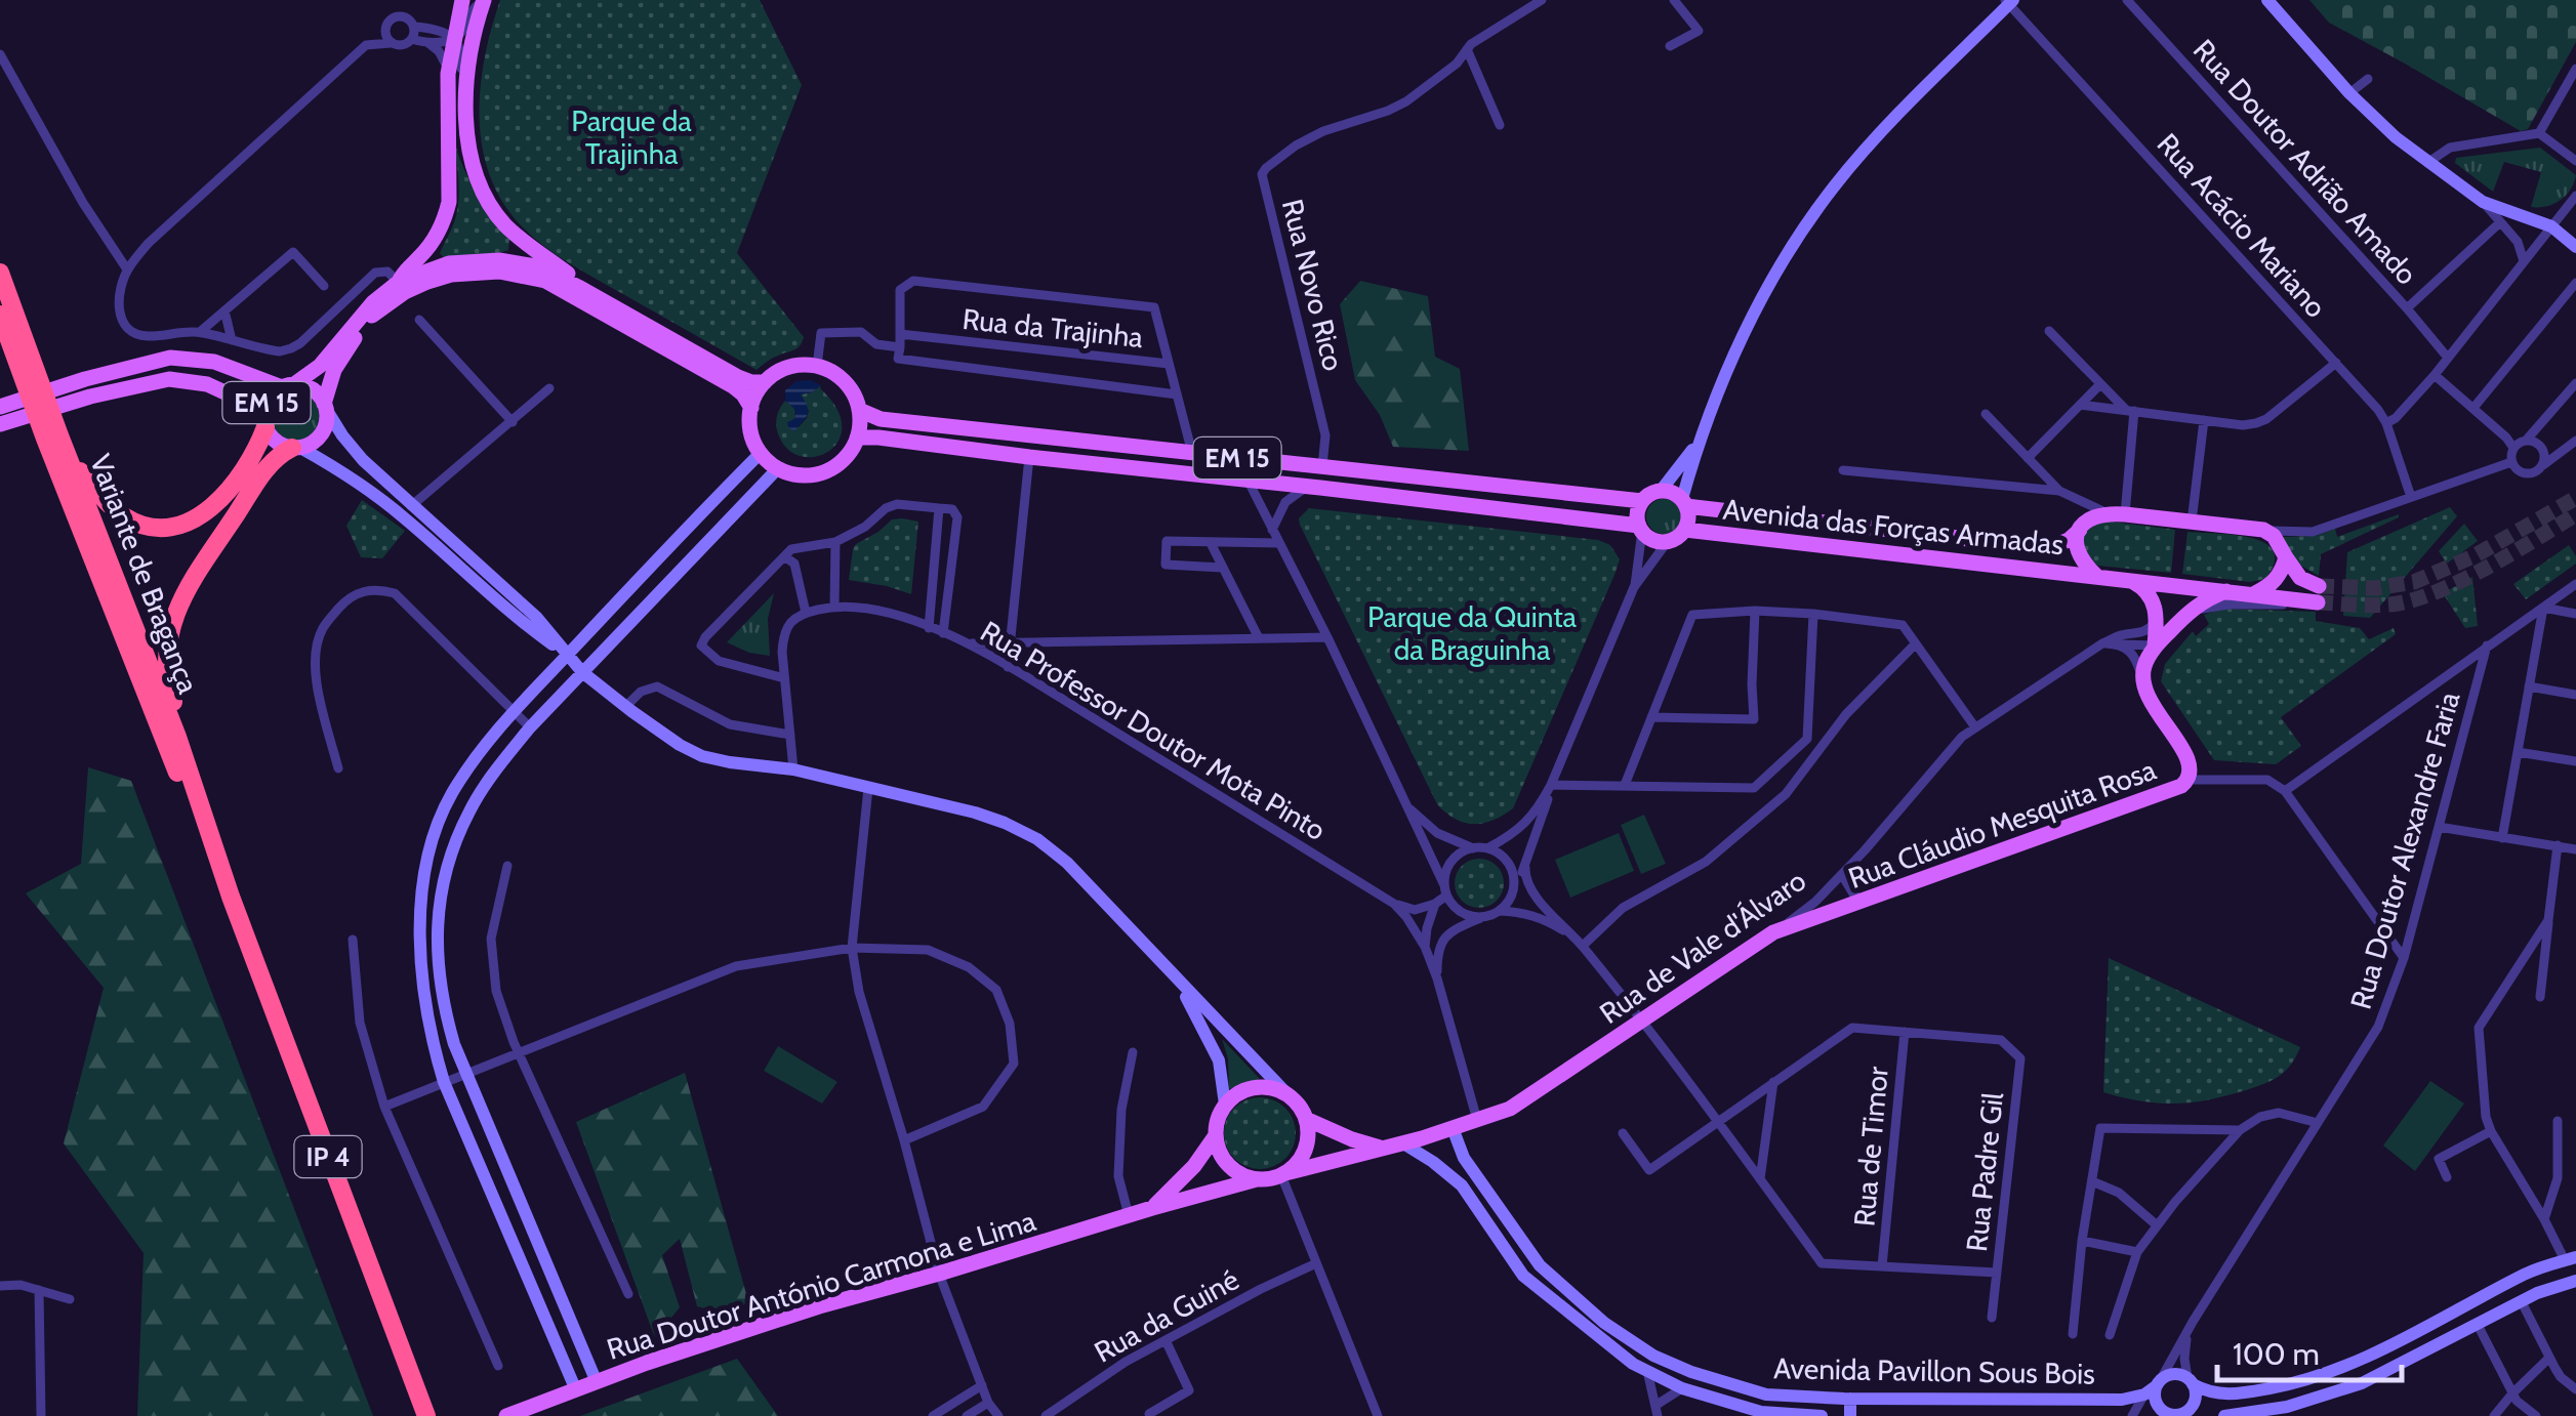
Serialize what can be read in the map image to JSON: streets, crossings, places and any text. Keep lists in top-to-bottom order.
{
  "streets": {
    "highway": ["Variante de Bragança", "IP 4"],
    "main road": [
      "EM 15",
      "Avenida das Forças Armadas",
      "Rua Cláudio Mesquita Rosa",
      "Rua de Vale d'Álvaro",
      "Rua Doutor António Carmona e Lima"
    ],
    "street": [
      "Rua Doutor Adrião Amado",
      "Rua Acácio Mariano",
      "Rua Novo Rico",
      "Rua da Trajinha",
      "Rua Professor Doutor Mota Pinto",
      "Rua Doutor Alexandre Faria",
      "Rua de Timor",
      "Rua Padre Gil",
      "Rua da Guiné",
      "Avenida Pavillon Sous Bois"
    ]
  },
  "crossings": [
    ["Rua Novo Rico", "EM 15"],
    ["Rua da Trajinha", "EM 15"],
    ["EM 15", "Avenida das Forças Armadas"],
    ["Rua Professor Doutor Mota Pinto", "Rua de Vale d'Álvaro"],
    ["Rua Cláudio Mesquita Rosa", "Rua de Vale d'Álvaro"],
    ["Rua Doutor Alexandre Faria", "Avenida Pavillon Sous Bois"],
    ["Rua de Vale d'Álvaro", "Rua Doutor António Carmona e Lima"],
    ["Rua de Vale d'Álvaro", "Avenida Pavillon Sous Bois"],
    ["Rua de Timor", "Rua Padre Gil"]
  ],
  "parks": ["Parque da Trajinha", "Parque da Quinta da Braguinha"],
  "scale_bar": "100 m"
}
